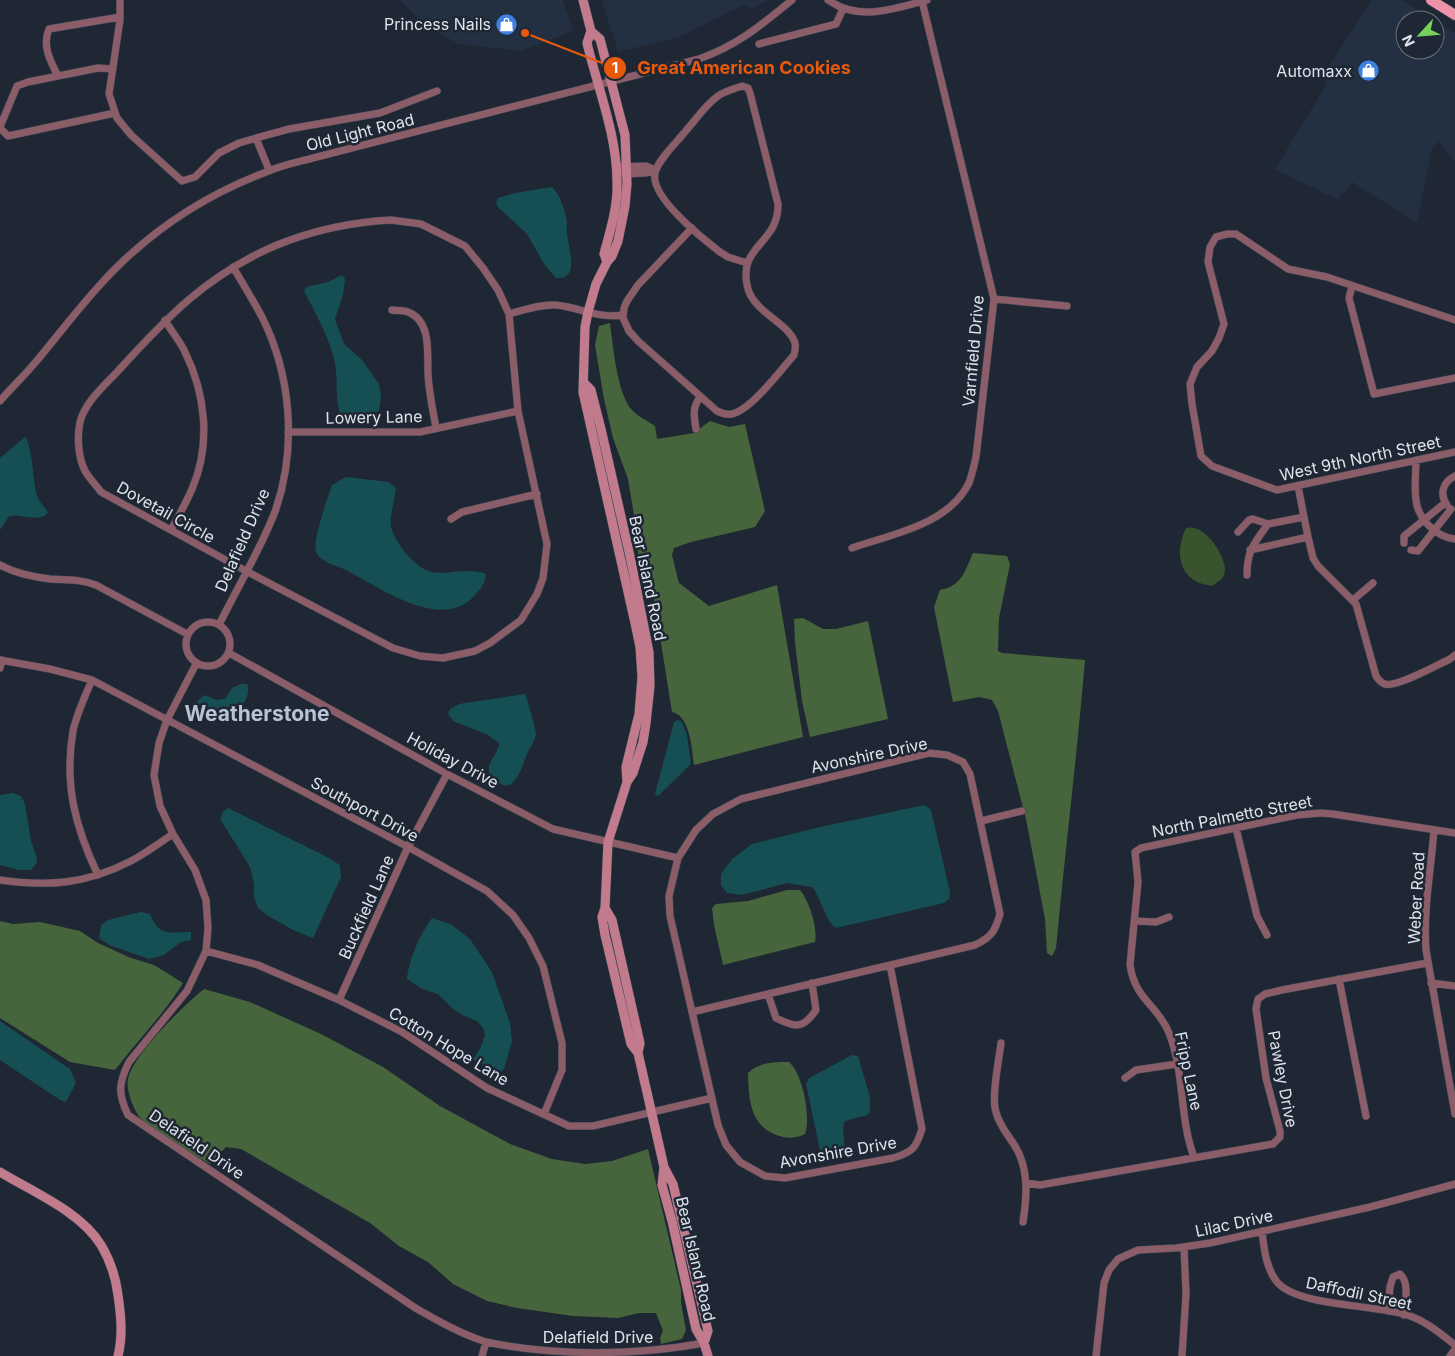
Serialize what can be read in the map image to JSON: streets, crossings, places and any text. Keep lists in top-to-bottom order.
{
  "streets": {
    "street": [
      "Old Light Road",
      "Varnfield Drive",
      "Lowery Lane",
      "West 9th North Street",
      "Dovetail Circle",
      "Delafield Drive",
      "Bear Island Road",
      "Avonshire Drive",
      "Holiday Drive",
      "Southport Drive",
      "North Palmetto Street",
      "Weber Road",
      "Buckfield Lane",
      "Cotton Hope Lane",
      "Fripp Lane",
      "Pawley Drive",
      "Lilac Drive",
      "Daffodil Street"
    ]
  },
  "crossings": [
    ["Old Light Road", "Bear Island Road"],
    ["Lowery Lane", "Dovetail Circle"],
    ["Lowery Lane", "Delafield Drive"],
    ["Dovetail Circle", "Delafield Drive"],
    ["Delafield Drive", "Bear Island Road"],
    ["Delafield Drive", "Holiday Drive"],
    ["Delafield Drive", "Southport Drive"],
    ["Delafield Drive", "Cotton Hope Lane"],
    ["Bear Island Road", "Holiday Drive"],
    ["Bear Island Road", "Cotton Hope Lane"],
    ["Avonshire Drive", "Holiday Drive"],
    ["Avonshire Drive", "Cotton Hope Lane"],
    ["Holiday Drive", "Buckfield Lane"],
    ["Southport Drive", "Buckfield Lane"],
    ["Southport Drive", "Cotton Hope Lane"],
    ["North Palmetto Street", "Weber Road"],
    ["North Palmetto Street", "Fripp Lane"],
    ["Weber Road", "Pawley Drive"],
    ["Buckfield Lane", "Cotton Hope Lane"],
    ["Fripp Lane", "Pawley Drive"],
    ["Lilac Drive", "Daffodil Street"]
  ],
  "districts": ["Weatherstone"],
  "places": {
    "shop": ["Princess Nails", "Automaxx"],
    "other": ["Great American Cookies"]
  },
  "north": "bottom left"
}
